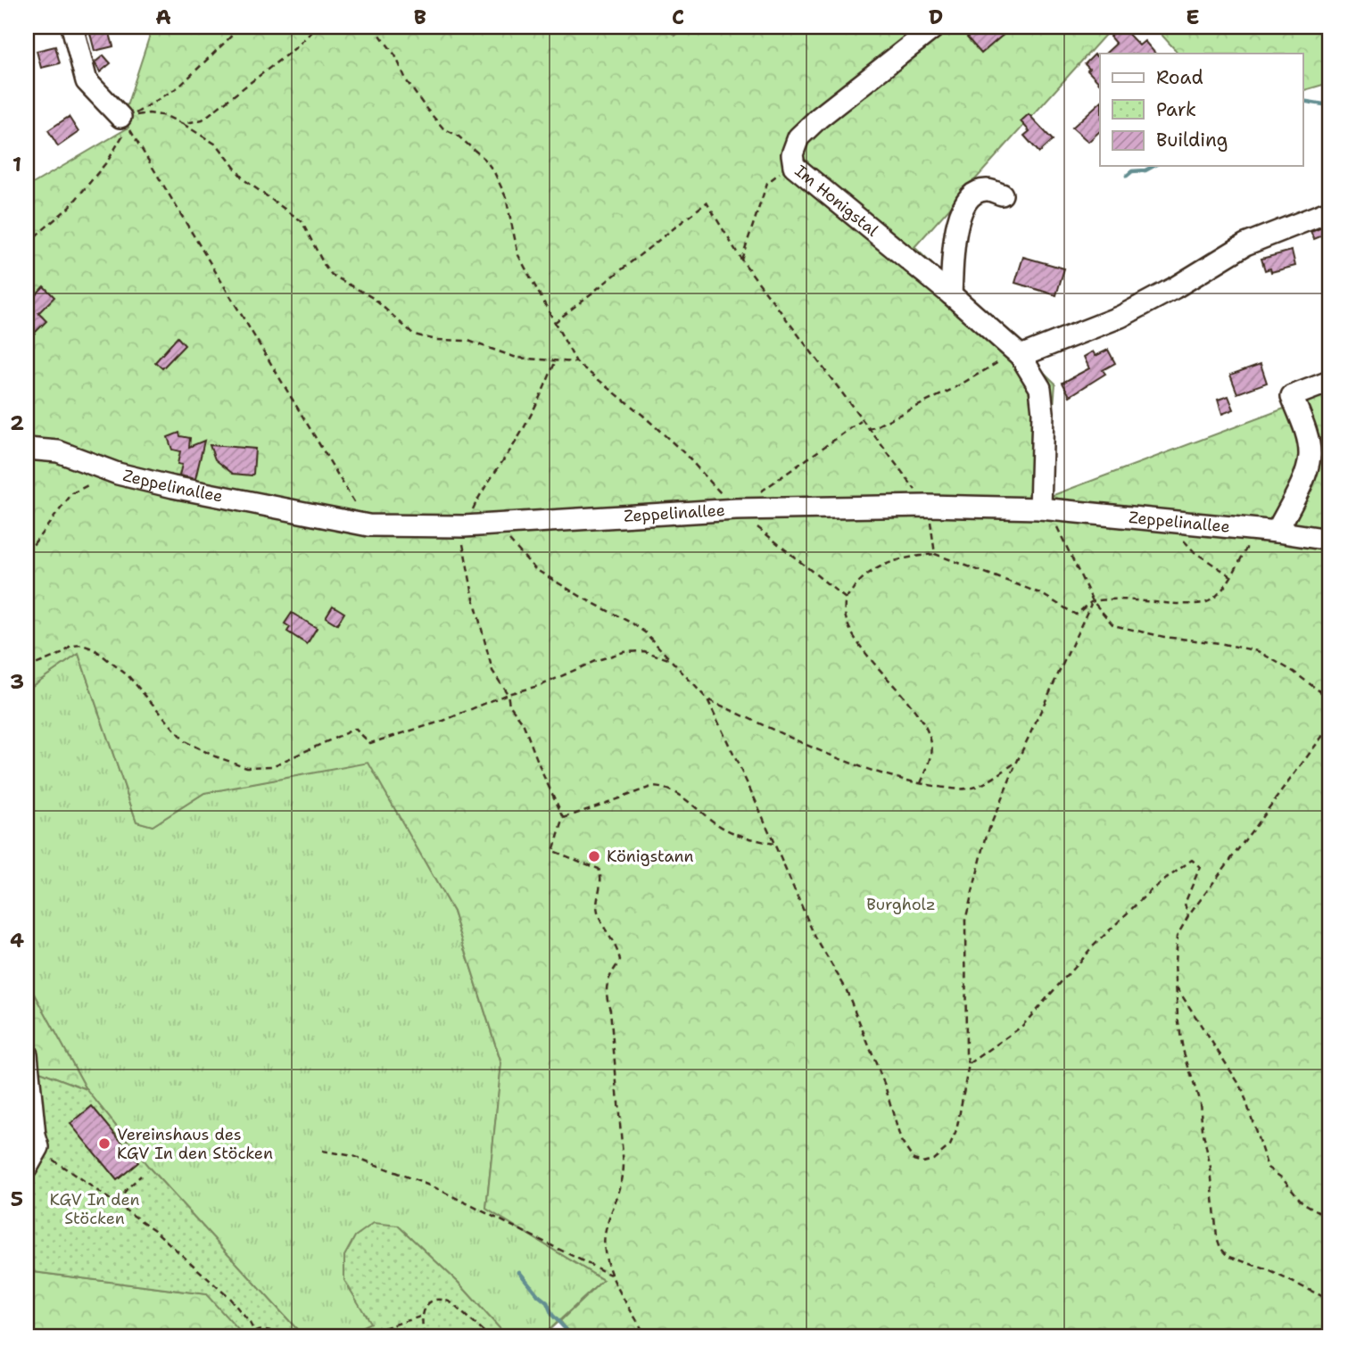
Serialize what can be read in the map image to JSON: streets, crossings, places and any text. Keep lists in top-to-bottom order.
{
  "streets": {
    "street": ["Im Honigstal", "Zeppelinallee"]
  },
  "crossings": [
    ["Im Honigstal", "Zeppelinallee"]
  ],
  "parks": ["Burgholz", "KGV In den Stöcken"],
  "places": ["Königstann", "Vereinshaus des KGV In den Stöcken"],
  "legend": ["Road", "Park", "Building"],
  "grid": {
    "columns": [
      "A",
      "B",
      "C",
      "D",
      "E"
    ],
    "rows": [
      "1",
      "2",
      "3",
      "4",
      "5"
    ]
  }
}
